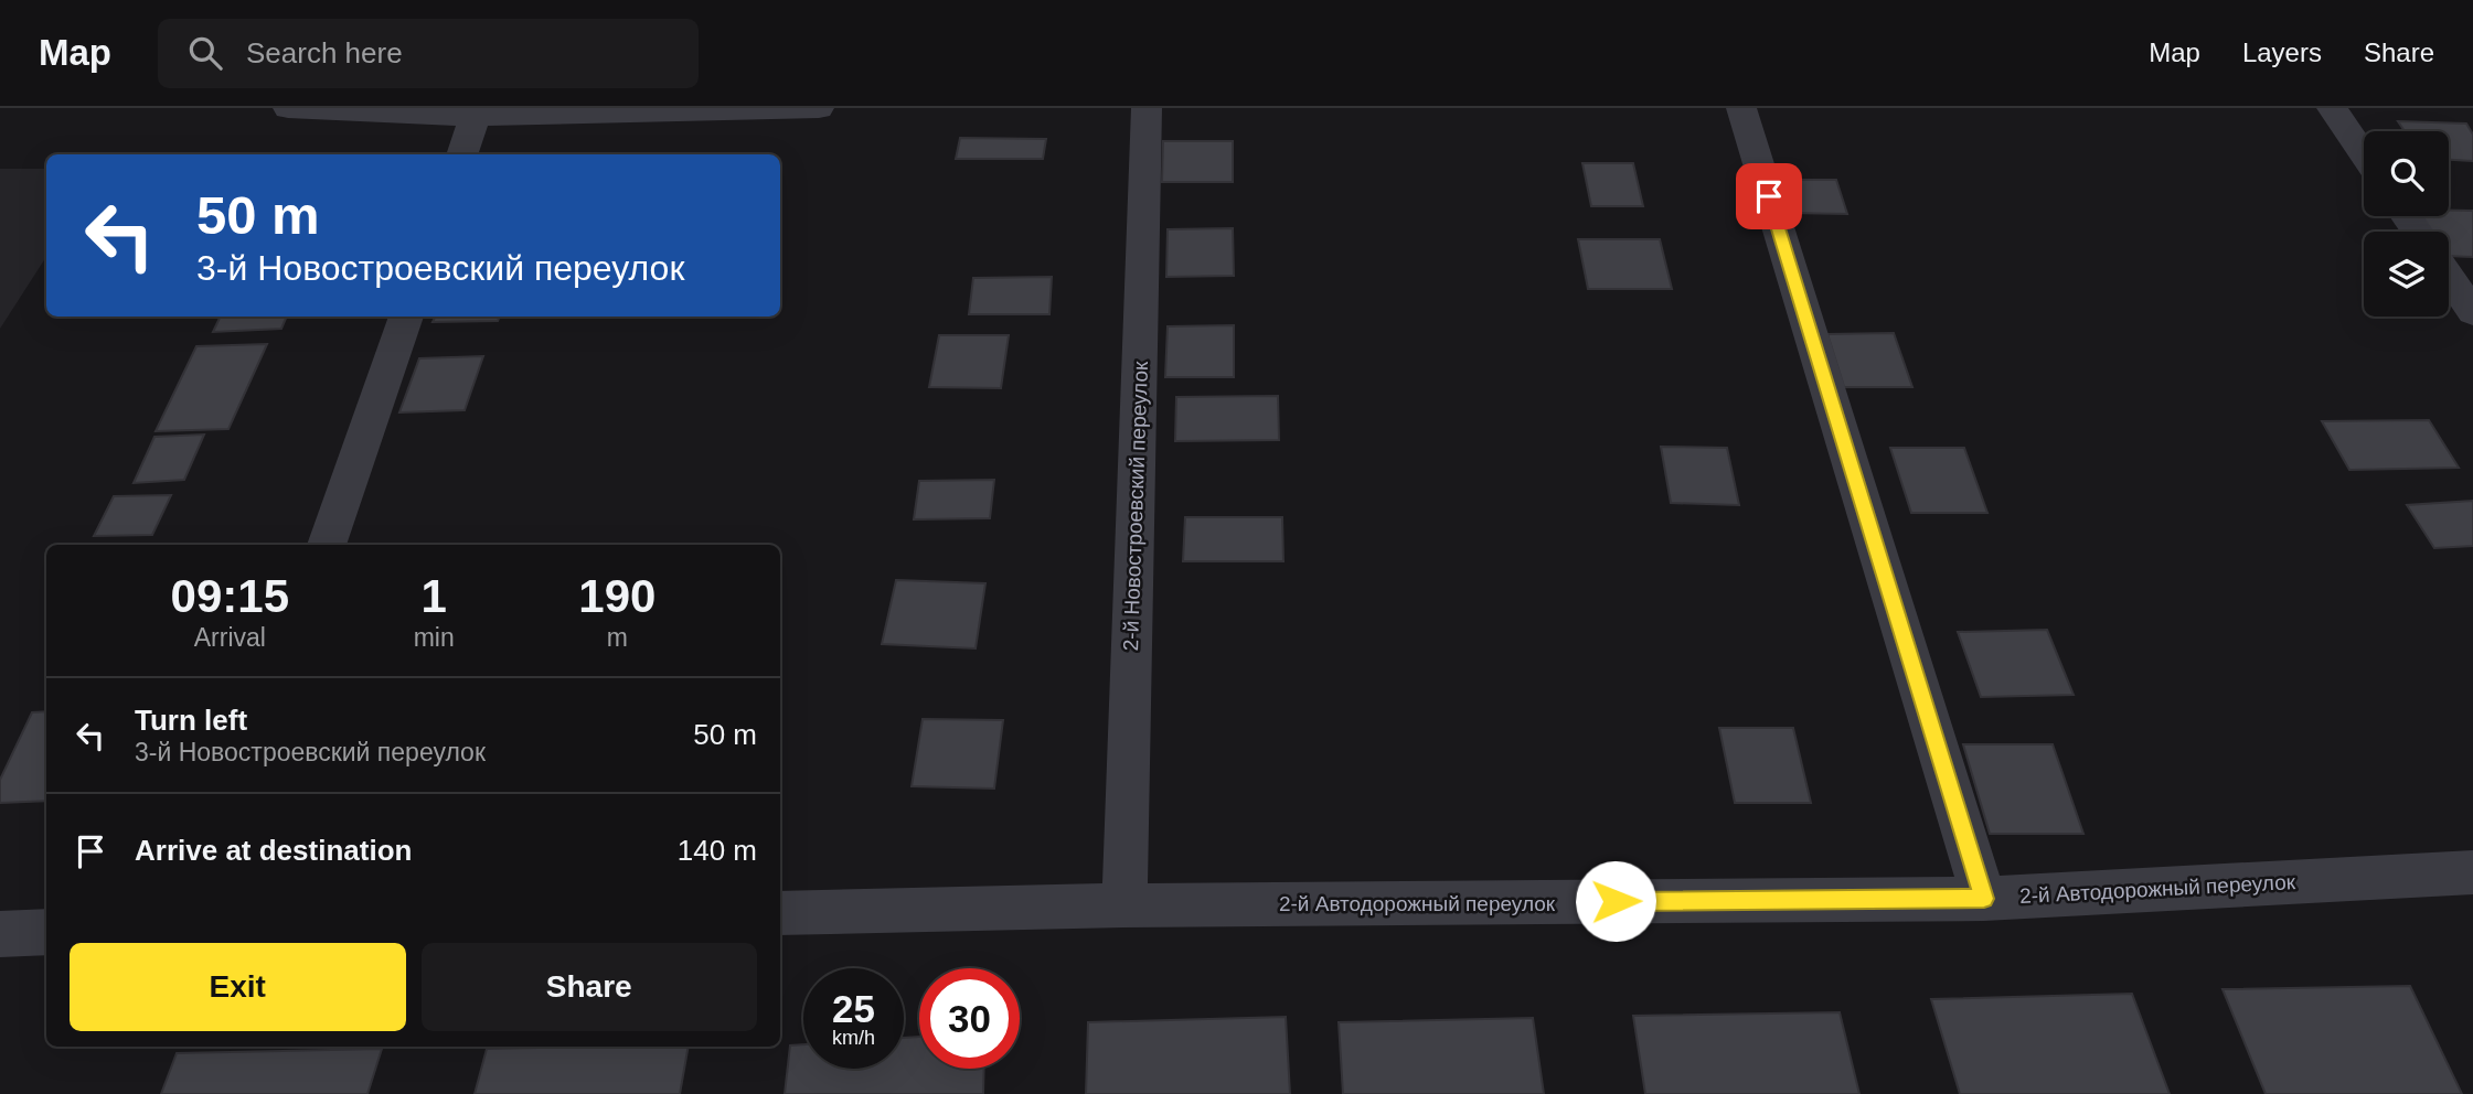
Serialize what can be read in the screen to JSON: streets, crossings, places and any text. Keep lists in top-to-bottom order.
{
  "streets": {
    "street": ["2-й Новостроевский переулок", "2-й Автодорожный переулок"]
  },
  "crossings": [
    ["2-й Новостроевский переулок", "2-й Автодорожный переулок"]
  ],
  "page": {
    "header": "Map",
    "search": "Search here",
    "nav": ["Map", "Layers", "Share"],
    "turn": ["50 m", "3-й Новостроевский переулок"],
    "eta": [
      "09:15",
      "Arrival",
      "1",
      "min",
      "190",
      "m"
    ],
    "list": [
      {
        "name": "Turn left",
        "note": "3-й Новостроевский переулок",
        "value": "50 m"
      },
      {
        "name": "Arrive at destination",
        "value": "140 m"
      }
    ],
    "buttons": ["Exit", "Share"],
    "speed": "25 km/h",
    "limit": "30"
  }
}
